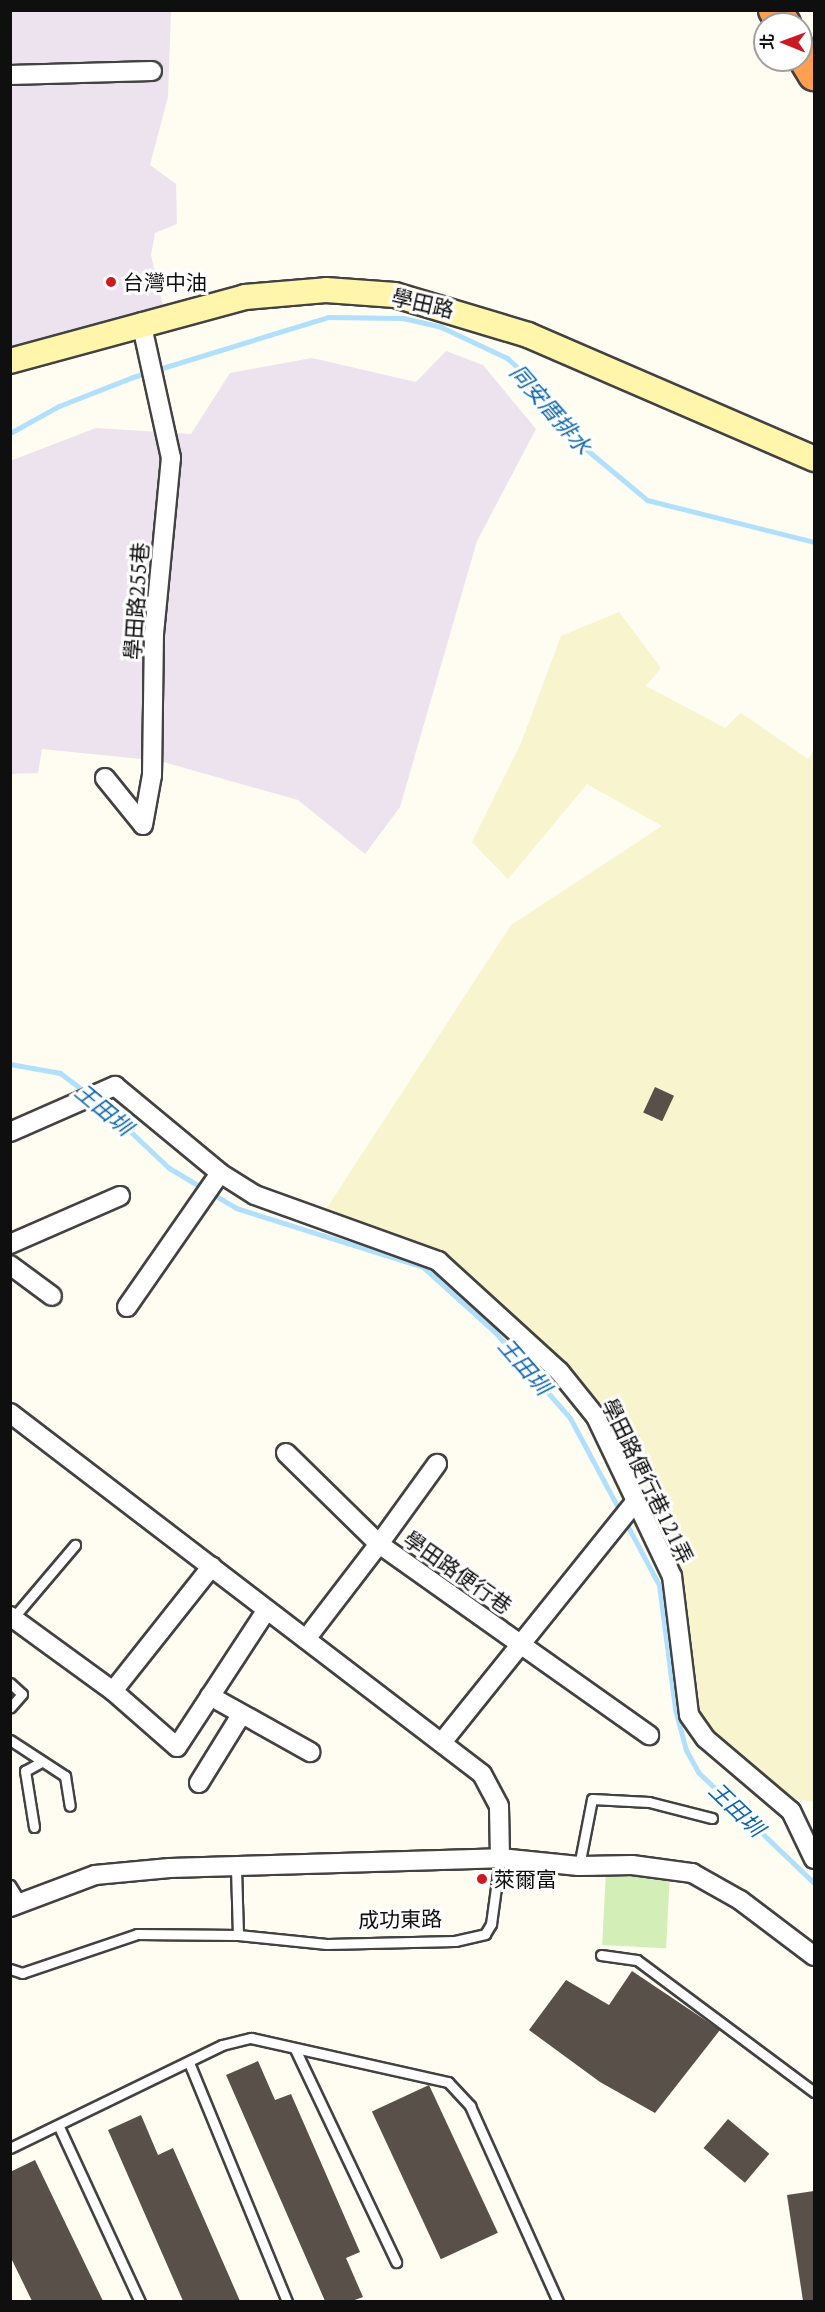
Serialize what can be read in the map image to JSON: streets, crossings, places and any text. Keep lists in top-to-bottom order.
{
  "streets": {
    "main road": ["學田路"],
    "street": ["學田路255巷", "學田路便行巷121弄", "學田路便行巷"],
    "lane": ["成功東路"]
  },
  "crossings": [
    ["學田路", "學田路255巷"],
    ["學田路便行巷121弄", "學田路便行巷"]
  ],
  "water": ["同安厝排水", "王田圳"],
  "places": ["台灣中油", "萊爾富"],
  "north": "left"
}
